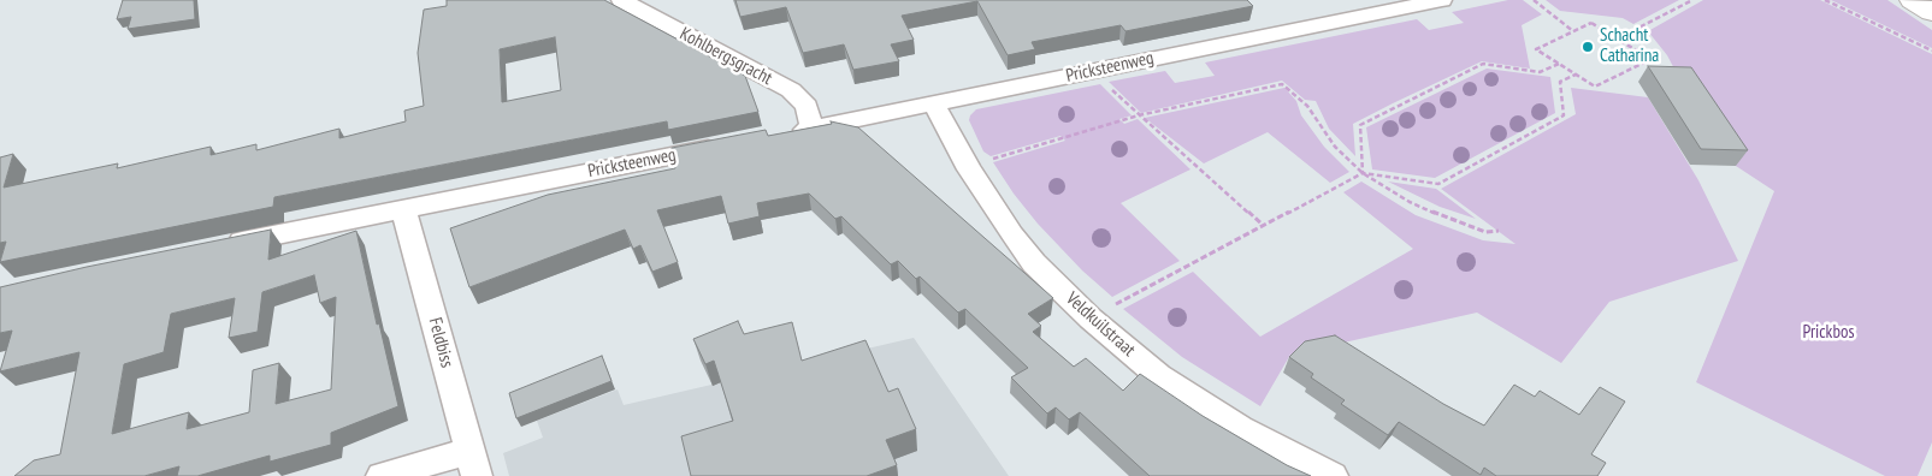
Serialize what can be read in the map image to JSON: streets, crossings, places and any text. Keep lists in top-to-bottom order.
{
  "streets": {
    "street": [
      "Kohlbergsgracht",
      "Pricksteenweg",
      "Veldkuilstraat",
      "Feldbiss"
    ]
  },
  "crossings": [
    ["Kohlbergsgracht", "Pricksteenweg"],
    ["Pricksteenweg", "Veldkuilstraat"],
    ["Pricksteenweg", "Feldbiss"]
  ],
  "parks": ["Prickbos"],
  "places": ["Schacht Catharina"]
}
